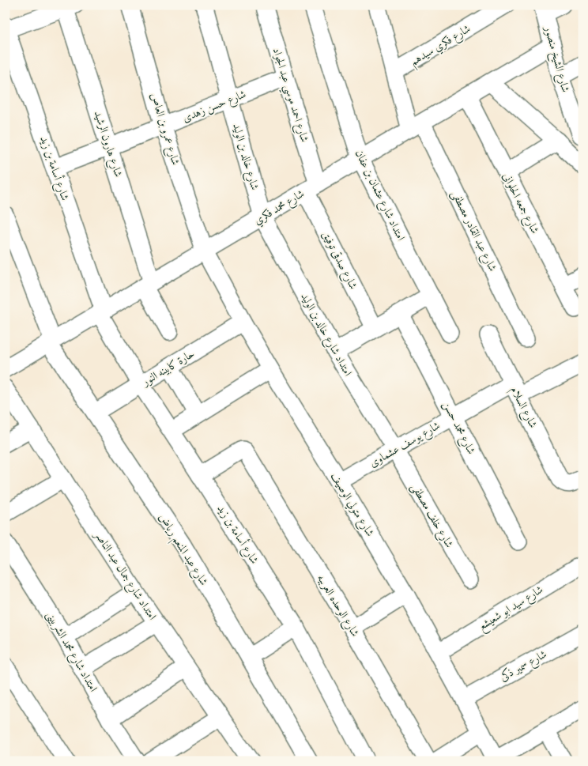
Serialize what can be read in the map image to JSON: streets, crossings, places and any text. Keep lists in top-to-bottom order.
{
  "streets": {
    "street": [
      "شارع فكري سيدهم",
      "شارع الشيخ منصور",
      "شارع احمد موسي عبد الجواد",
      "شارع حسن زهدى",
      "شارع عمرو بن العاص",
      "شارع هارون الرشيد",
      "شارع خالد بن الوليد",
      "شارع أسامة بن زيد",
      "امتداد شارع عثمان بن عفان",
      "شارع جمعه الحلوانى",
      "شارع محمد فكري",
      "شارع عبد القادر مصطفى",
      "شارع صدقى توفيق",
      "امتداد شارع خالد بن الوليد",
      "حارة كابينه النور",
      "شارع السلام",
      "شارع محمد حسن",
      "شارع يوسف عشماوى",
      "شارع متولي الوصيف",
      "شارع خلف مصطفى",
      "شارع عبد المنعم رياض",
      "امتداد شارع جمال عبد الناصر",
      "شارع الوحده العربيه",
      "شارع سيد ابو شعيشع",
      "امتداد شارع محمد الشربينى",
      "شارع سمير ذكى"
    ]
  },
  "crossings": [
    ["شارع فكري سيدهم", "شارع عبد القادر مصطفى"],
    ["شارع الشيخ منصور", "شارع محمد فكري"],
    ["شارع احمد موسي عبد الجواد", "شارع حسن زهدى"],
    ["شارع احمد موسي عبد الجواد", "شارع محمد فكري"],
    ["شارع احمد موسي عبد الجواد", "شارع صدقى توفيق"],
    ["شارع حسن زهدى", "شارع عمرو بن العاص"],
    ["شارع حسن زهدى", "شارع هارون الرشيد"],
    ["شارع حسن زهدى", "شارع خالد بن الوليد"],
    ["شارع حسن زهدى", "شارع أسامة بن زيد"],
    ["شارع عمرو بن العاص", "شارع محمد فكري"],
    ["شارع عمرو بن العاص", "شارع متولي الوصيف"],
    ["شارع هارون الرشيد", "شارع محمد فكري"],
    ["شارع خالد بن الوليد", "شارع محمد فكري"],
    ["شارع خالد بن الوليد", "امتداد شارع خالد بن الوليد"],
    ["شارع أسامة بن زيد", "شارع محمد فكري"],
    ["شارع أسامة بن زيد", "حارة كابينه النور"],
    ["شارع أسامة بن زيد", "شارع الوحده العربيه"],
    ["امتداد شارع عثمان بن عفان", "شارع محمد فكري"],
    ["شارع جمعه الحلوانى", "شارع محمد فكري"],
    ["شارع محمد فكري", "شارع عبد القادر مصطفى"],
    ["شارع محمد فكري", "شارع صدقى توفيق"],
    ["شارع محمد فكري", "امتداد شارع خالد بن الوليد"],
    ["شارع محمد فكري", "شارع متولي الوصيف"],
    ["شارع محمد فكري", "شارع عبد المنعم رياض"],
    ["امتداد شارع خالد بن الوليد", "شارع يوسف عشماوى"],
    ["امتداد شارع خالد بن الوليد", "شارع خلف مصطفى"],
    ["حارة كابينه النور", "شارع متولي الوصيف"],
    ["حارة كابينه النور", "شارع عبد المنعم رياض"],
    ["شارع السلام", "شارع يوسف عشماوى"],
    ["شارع محمد حسن", "شارع يوسف عشماوى"],
    ["شارع يوسف عشماوى", "شارع متولي الوصيف"],
    ["شارع يوسف عشماوى", "شارع خلف مصطفى"],
    ["شارع متولي الوصيف", "شارع سيد ابو شعيشع"],
    ["شارع متولي الوصيف", "شارع سمير ذكى"]
  ]
}
